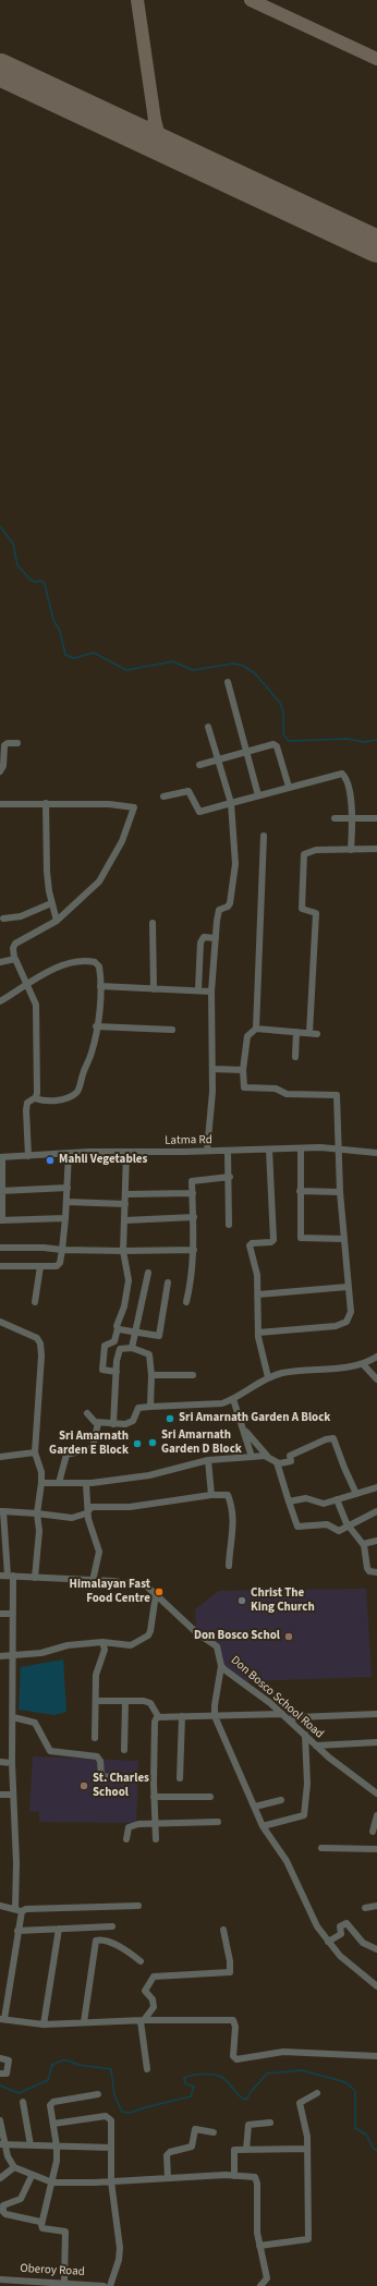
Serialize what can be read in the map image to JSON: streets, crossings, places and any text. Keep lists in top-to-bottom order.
{
  "streets": {
    "street": ["Latma Rd", "Don Bosco School Road", "Oberoy Road"]
  },
  "places": [
    "Mahli Vegetables",
    "Sri Amarnath Garden A Block",
    "Sri Amarnath Garden D Block",
    "Sri Amarnath Garden E Block",
    "Himalayan Fast Food Centre",
    "Christ The King Church",
    "Don Bosco Schol",
    "St. Charles School"
  ]
}
